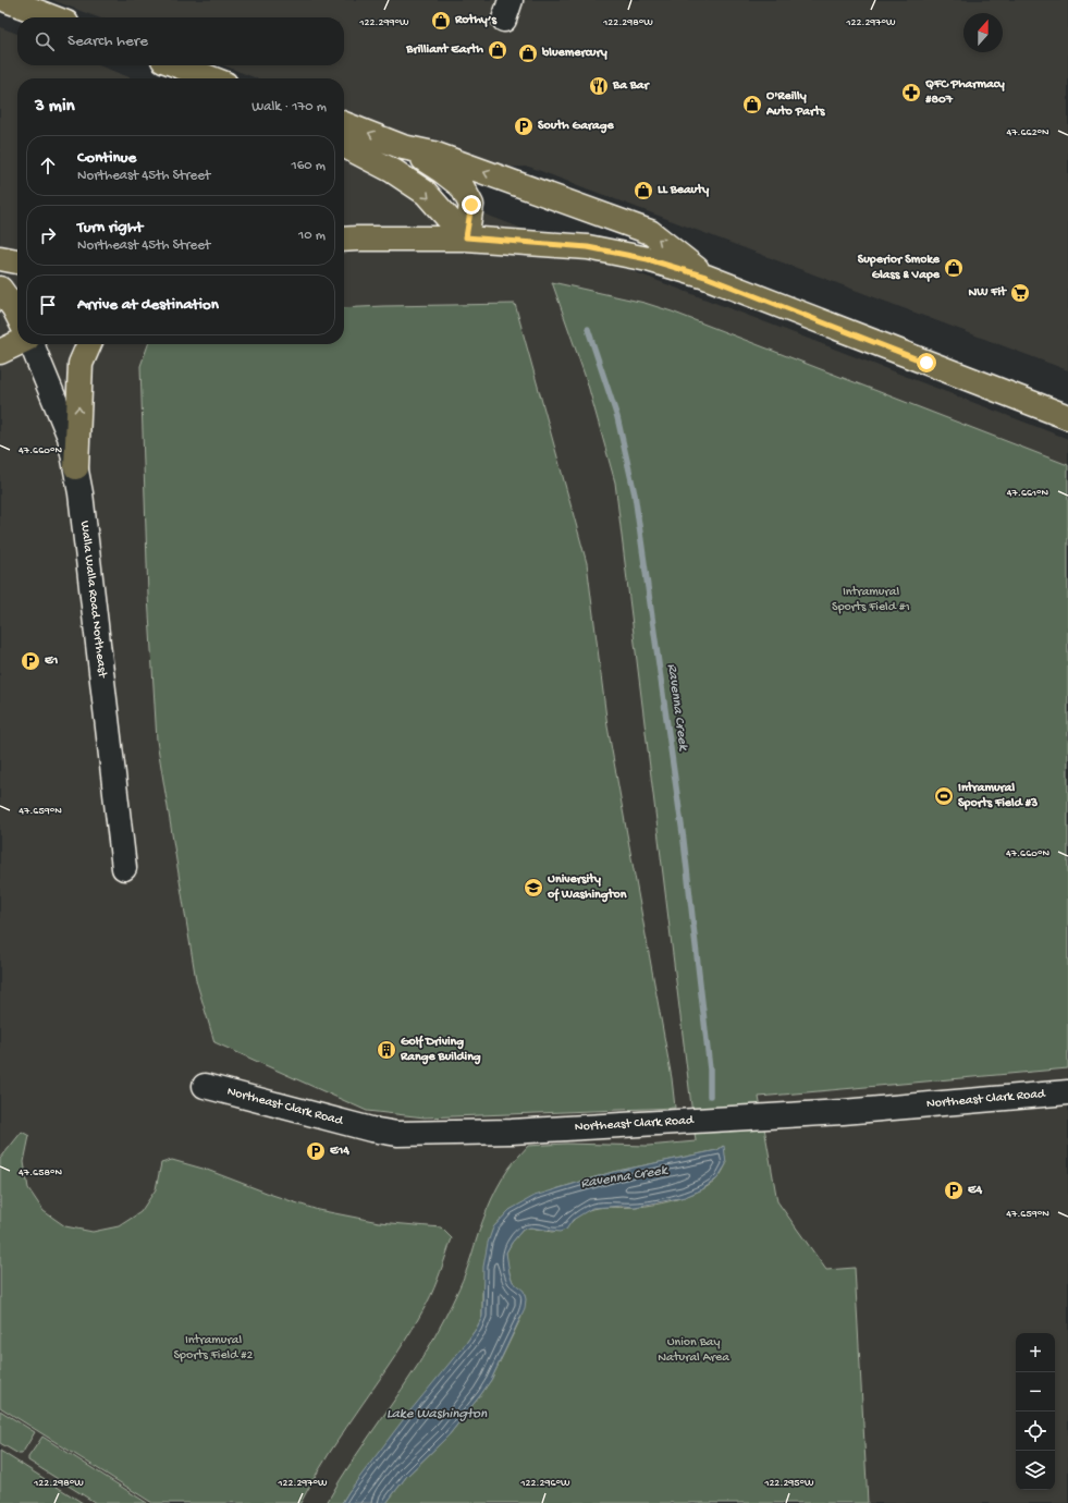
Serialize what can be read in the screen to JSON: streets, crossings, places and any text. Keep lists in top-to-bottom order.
{
  "streets": {
    "street": ["Walla Walla Road Northeast", "Northeast Clark Road"]
  },
  "water": ["Ravenna Creek", "Lake Washington"],
  "parks": ["Intramural Sports Field #1", "Intramural Sports Field #2", "Union Bay Natural Area"],
  "places": {
    "shop": [
      "Rothy’s",
      "Brilliant Earth",
      "bluemercury",
      "O'Reilly Auto Parts",
      "LL Beauty",
      "Superior Smoke Glass & Vape"
    ],
    "restaurant": ["Ba Bar"],
    "pharmacy": ["QFC Pharmacy #807"],
    "parking": [
      "South Garage",
      "E1",
      "E14",
      "E4"
    ],
    "supermarket": ["NW Fit"],
    "sports": ["Intramural Sports Field #3"],
    "school or university": ["University of Washington"],
    "building": ["Golf Driving Range Building"]
  },
  "north": "top",
  "page": {
    "search": "Search here",
    "heading": ["3 min", "Walk · 170 m"],
    "list": [
      ["Continue", "Northeast 45th Street", "160 m"],
      ["Turn right", "Northeast 45th Street", "10 m"],
      "Arrive at destination"
    ],
    "map_buttons": ["+", "−"]
  },
  "coordinates": [
    "122.299°W",
    "122.298°W",
    "122.297°W",
    "47.662°N",
    "47.660°N",
    "47.661°N",
    "47.659°N",
    "47.658°N",
    "122.296°W",
    "122.295°W"
  ]
}
